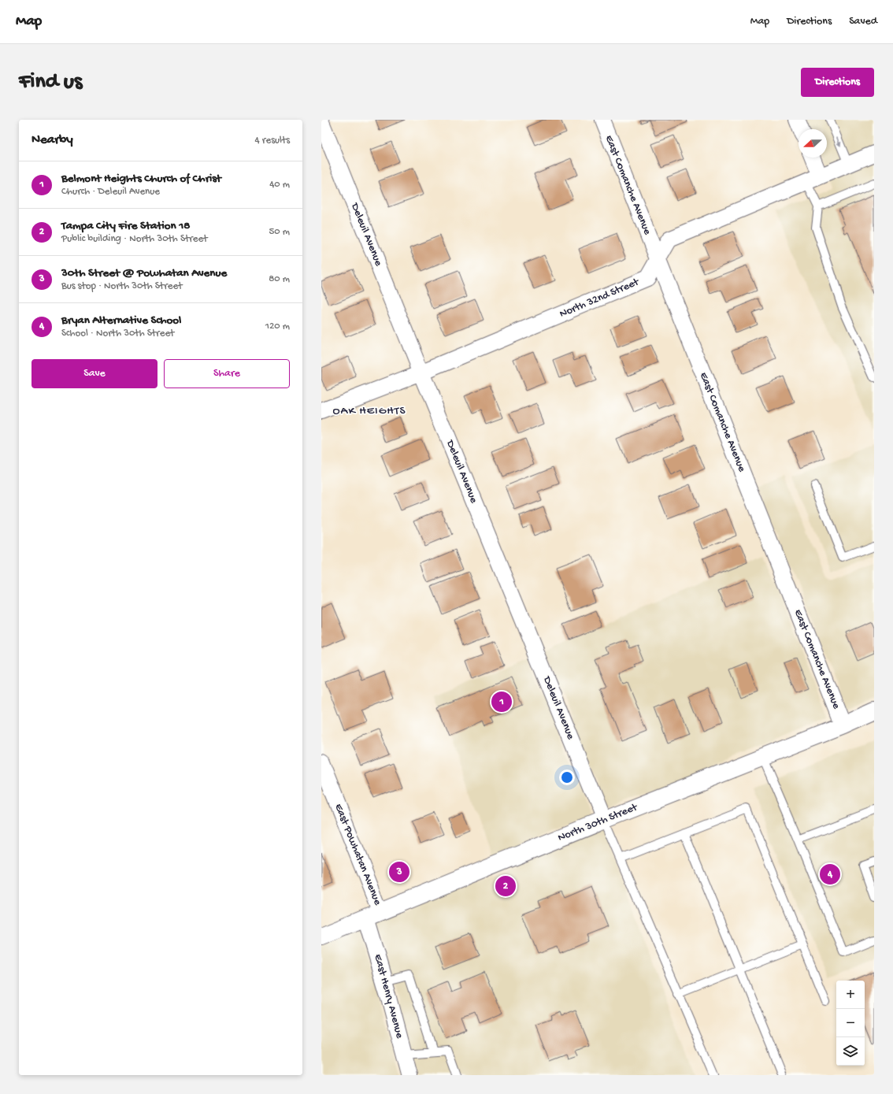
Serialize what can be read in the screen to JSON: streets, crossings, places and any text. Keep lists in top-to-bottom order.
{
  "streets": {
    "street": [
      "East Comanche Avenue",
      "Deleuil Avenue",
      "North 32nd Street",
      "North 30th Street",
      "East Powhatan Avenue",
      "East Henry Avenue"
    ]
  },
  "crossings": [
    ["East Comanche Avenue", "North 32nd Street"],
    ["East Comanche Avenue", "North 30th Street"],
    ["Deleuil Avenue", "North 32nd Street"],
    ["Deleuil Avenue", "North 30th Street"],
    ["North 30th Street", "East Powhatan Avenue"],
    ["North 30th Street", "East Henry Avenue"],
    ["East Powhatan Avenue", "East Henry Avenue"]
  ],
  "districts": ["OAK HEIGHTS"],
  "north": "left",
  "page": {
    "header": "Map",
    "nav": ["Map", "Directions", "Saved"],
    "buttons": [
      "Directions",
      ["Save", "Share"]
    ],
    "title": "Find us",
    "heading": ["Nearby", "4 results"],
    "list": [
      {
        "mark": "1",
        "name": "Belmont Heights Church of Christ",
        "note": "Church · Deleuil Avenue",
        "value": "40 m"
      },
      {
        "mark": "2",
        "name": "Tampa City Fire Station 18",
        "note": "Public building · North 30th Street",
        "value": "50 m"
      },
      {
        "mark": "3",
        "name": "30th Street @ Powhatan Avenue",
        "note": "Bus stop · North 30th Street",
        "value": "80 m"
      },
      {
        "mark": "4",
        "name": "Bryan Alternative School",
        "note": "School · North 30th Street",
        "value": "120 m"
      }
    ],
    "pins": [
      "1",
      "3",
      "4",
      "2"
    ],
    "map_buttons": ["+", "−"]
  }
}
